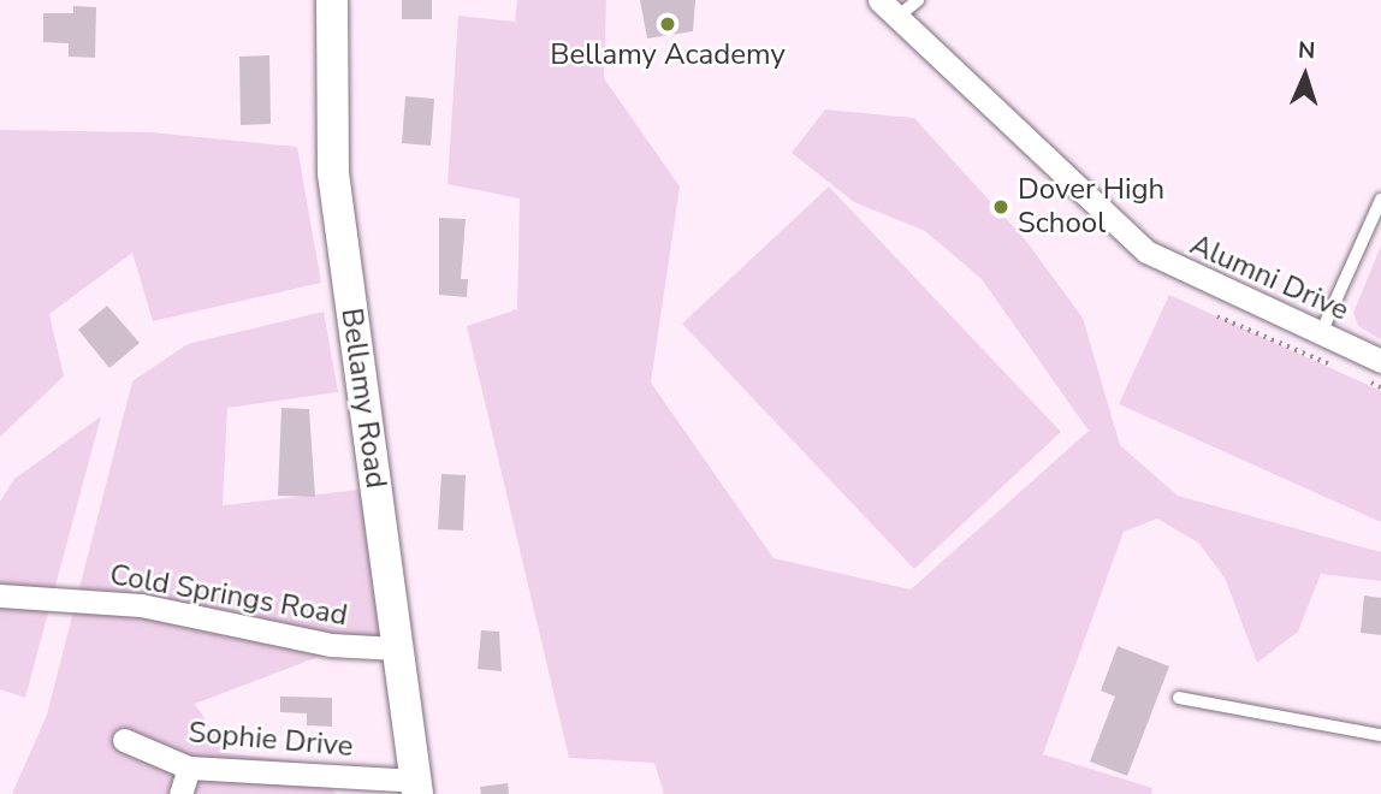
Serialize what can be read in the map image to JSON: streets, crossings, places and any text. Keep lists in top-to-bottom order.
{
  "streets": {
    "street": [
      "Alumni Drive",
      "Bellamy Road",
      "Cold Springs Road",
      "Sophie Drive"
    ]
  },
  "crossings": [
    ["Bellamy Road", "Cold Springs Road"],
    ["Bellamy Road", "Sophie Drive"]
  ],
  "places": ["Bellamy Academy", "Dover High School"],
  "north": "top"
}
